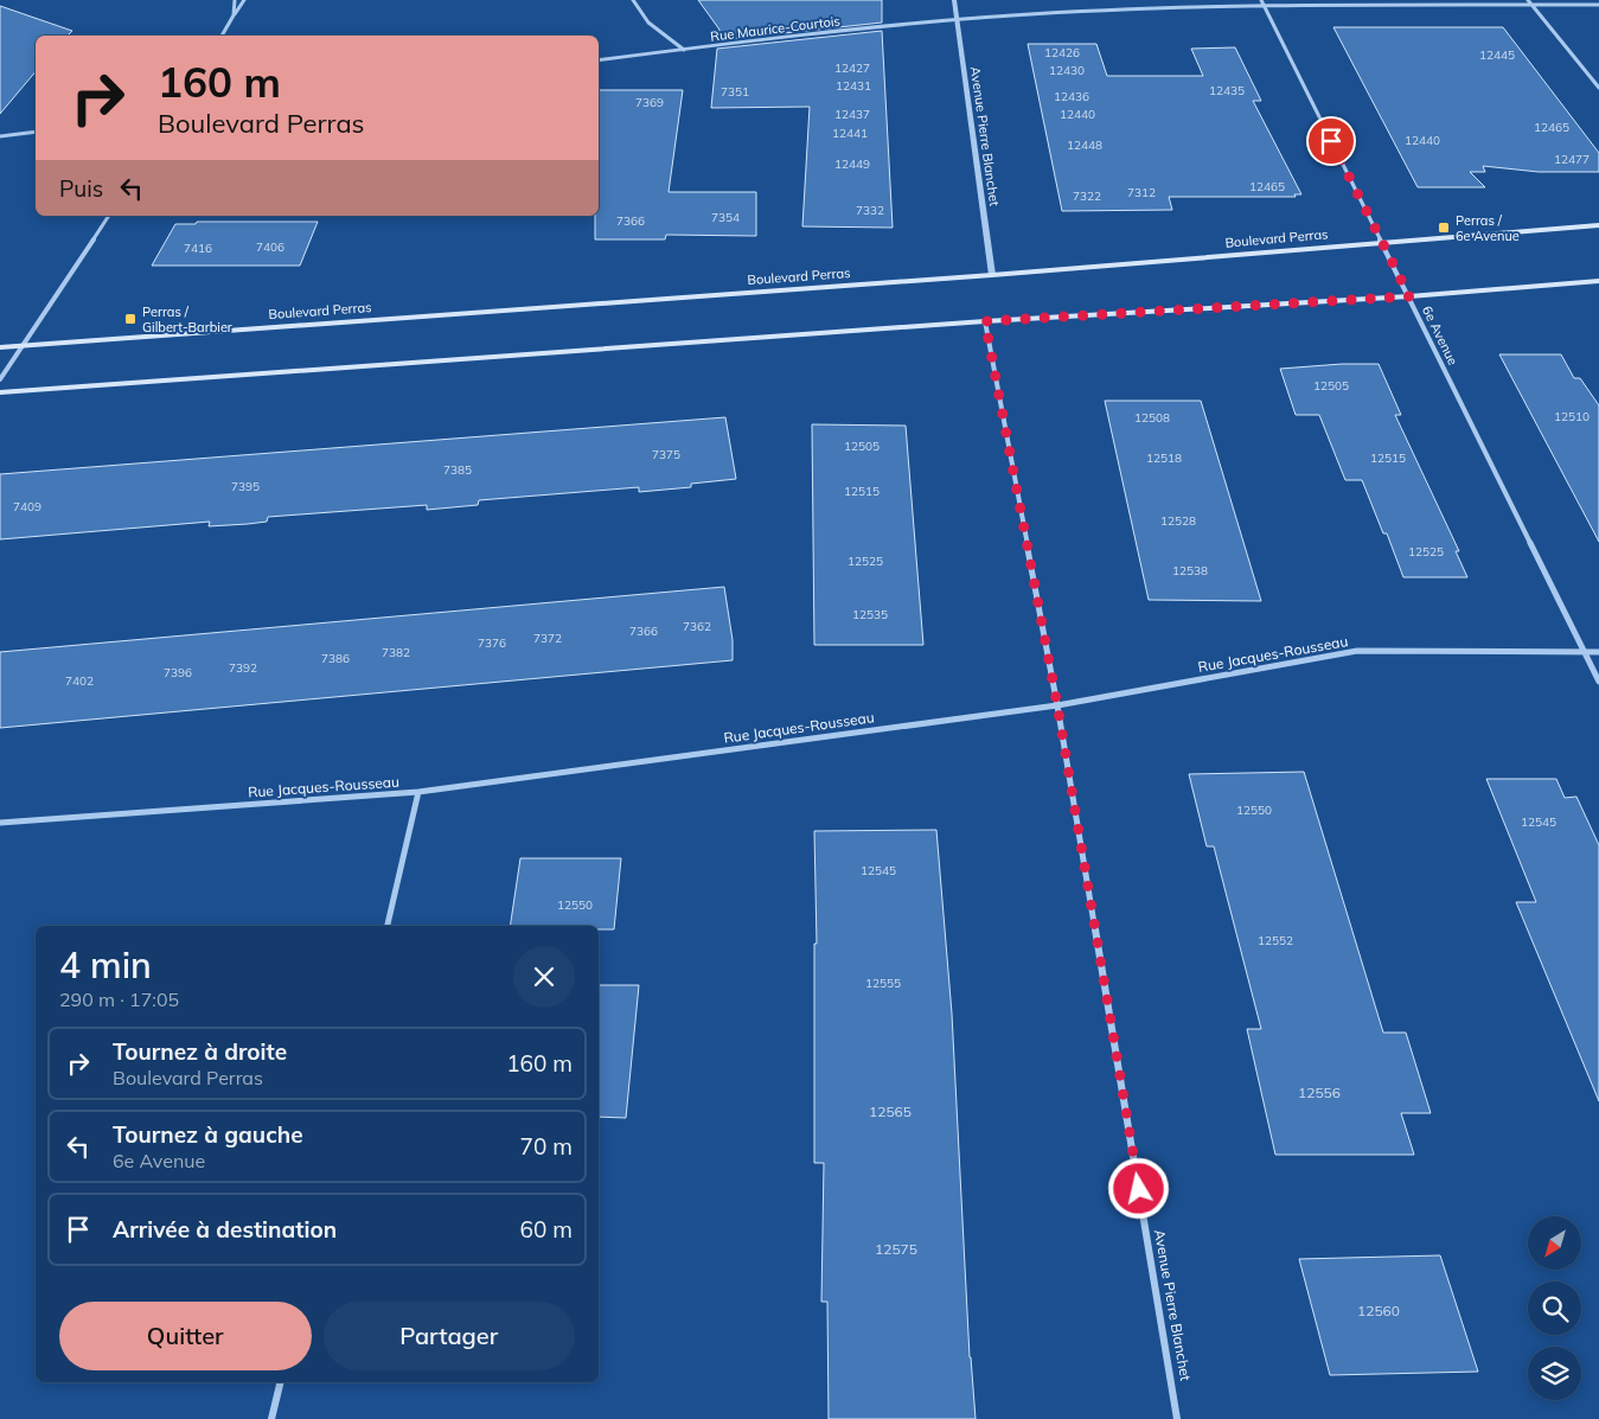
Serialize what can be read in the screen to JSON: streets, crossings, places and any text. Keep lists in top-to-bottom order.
{
  "streets": {
    "main road": ["Boulevard Perras"],
    "street": [
      "Rue Maurice-Courtois",
      "Avenue Pierre Blanchet",
      "6e Avenue",
      "Rue Jacques-Rousseau"
    ]
  },
  "crossings": [
    ["Rue Maurice-Courtois", "Avenue Pierre Blanchet"],
    ["Rue Maurice-Courtois", "6e Avenue"],
    ["Avenue Pierre Blanchet", "Boulevard Perras"],
    ["Avenue Pierre Blanchet", "Rue Jacques-Rousseau"],
    ["Boulevard Perras", "6e Avenue"],
    ["6e Avenue", "Rue Jacques-Rousseau"]
  ],
  "places": {
    "transit": ["Perras / 6e Avenue", "Perras / Gilbert-Barbier"]
  },
  "house_numbers": [
    "12426",
    "12445",
    "12427",
    "12430",
    "12431",
    "12435",
    "7351",
    "12436",
    "7369",
    "12437",
    "12440",
    "12465",
    "12441",
    "12440",
    "12448",
    "12477",
    "12449",
    "12465",
    "7312",
    "7322",
    "7332",
    "7354",
    "7366",
    "7406",
    "7416",
    "12505",
    "12510",
    "12508",
    "12505",
    "7375",
    "12518",
    "12515",
    "7385",
    "7395",
    "12515",
    "7409",
    "12528",
    "12525",
    "12525",
    "12538",
    "12535",
    "7362",
    "7366",
    "7372",
    "7376",
    "7382",
    "7386",
    "7392",
    "7396",
    "7402",
    "12550",
    "12545",
    "12545",
    "12550",
    "12552",
    "12555",
    "12556",
    "12565",
    "12575",
    "12560"
  ],
  "north": "bottom left",
  "page": {
    "turn": ["160 m", "Boulevard Perras"],
    "then": "Puis",
    "heading": ["4 min", "290 m · 17:05"],
    "list": [
      {
        "name": "Tournez à droite",
        "note": "Boulevard Perras",
        "value": "160 m"
      },
      {
        "name": "Tournez à gauche",
        "note": "6e Avenue",
        "value": "70 m"
      },
      {
        "name": "Arrivée à destination",
        "value": "60 m"
      }
    ],
    "buttons": ["Quitter", "Partager"]
  }
}
